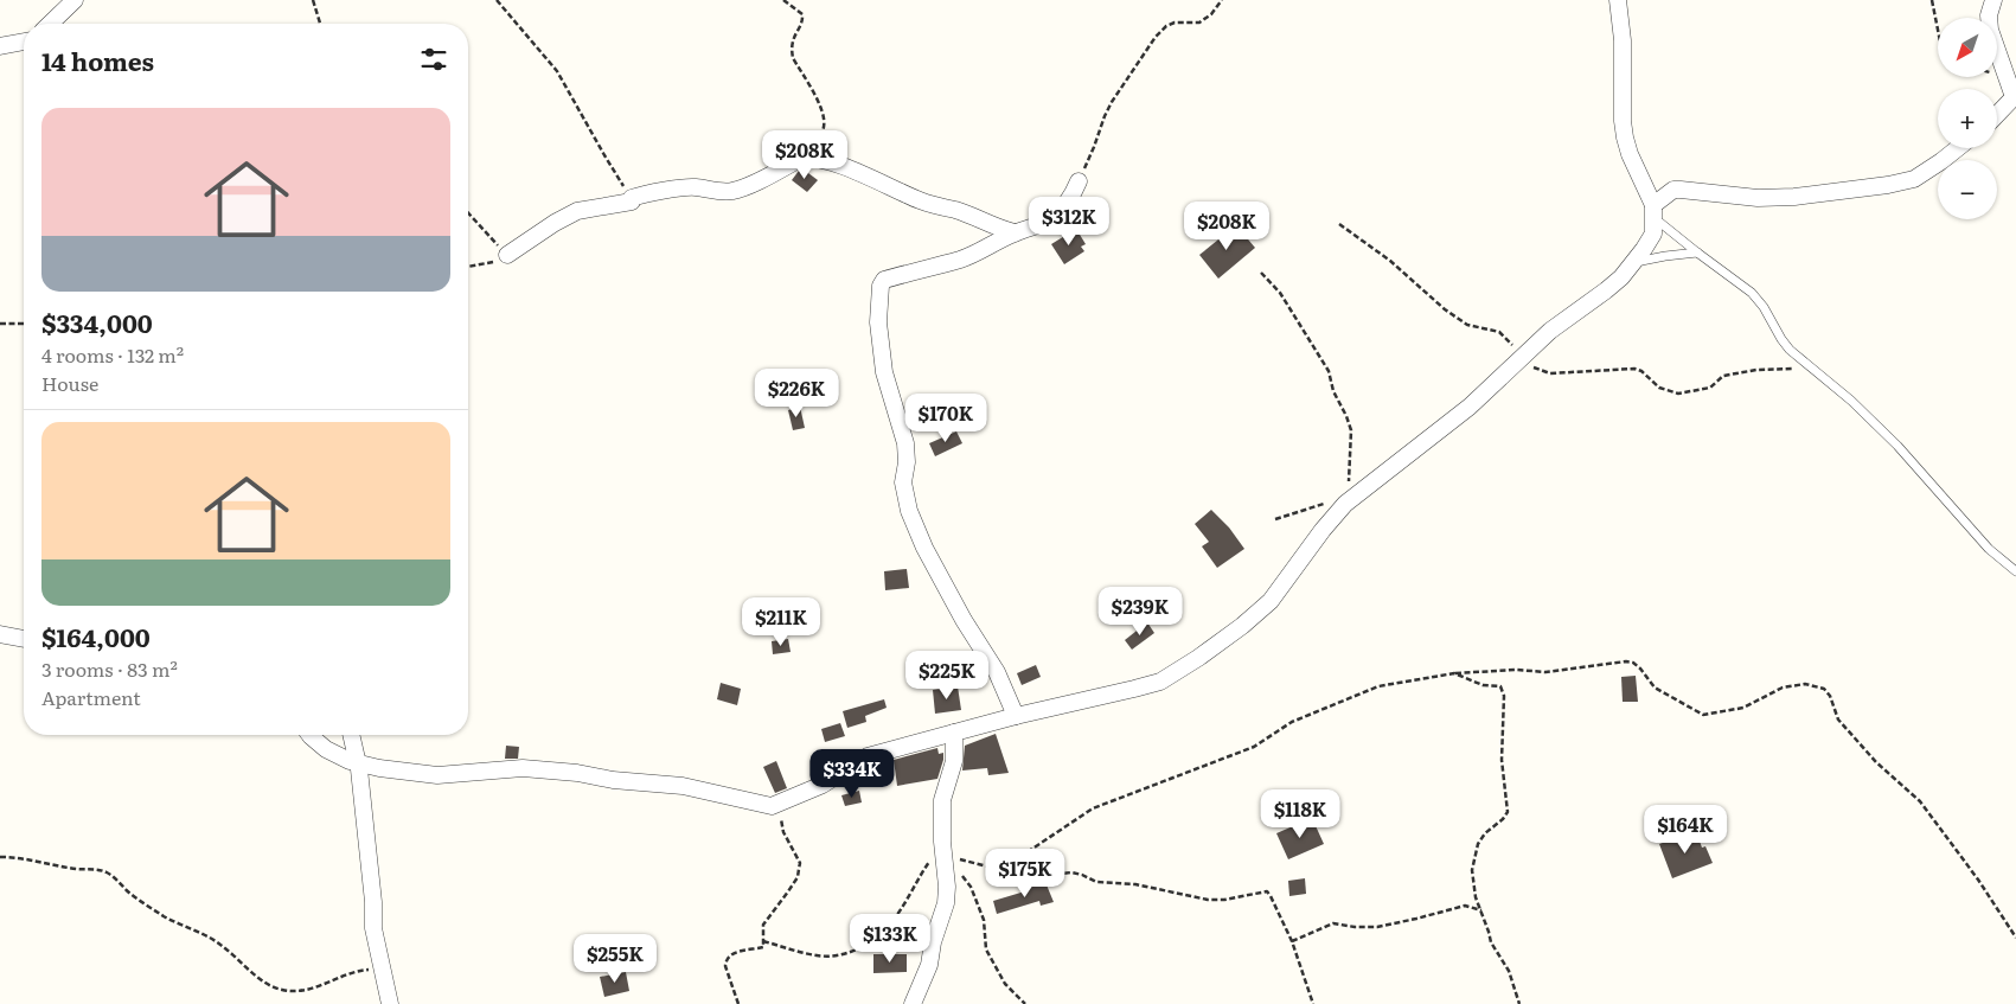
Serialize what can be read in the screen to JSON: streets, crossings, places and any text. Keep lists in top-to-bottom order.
{
  "north": "bottom left",
  "page": {
    "map_buttons": ["+", "−"],
    "heading": "14 homes",
    "list": [
      {
        "name": "$334,000",
        "note": "4 rooms · 132 m² · House"
      },
      {
        "name": "$164,000",
        "note": "3 rooms · 83 m² · Apartment"
      }
    ],
    "price": [
      "$208K",
      "$312K",
      "$208K",
      "$226K",
      "$170K",
      "$239K",
      "$211K",
      "$225K",
      "$334K",
      "$118K",
      "$164K",
      "$175K",
      "$133K",
      "$255K"
    ]
  }
}
